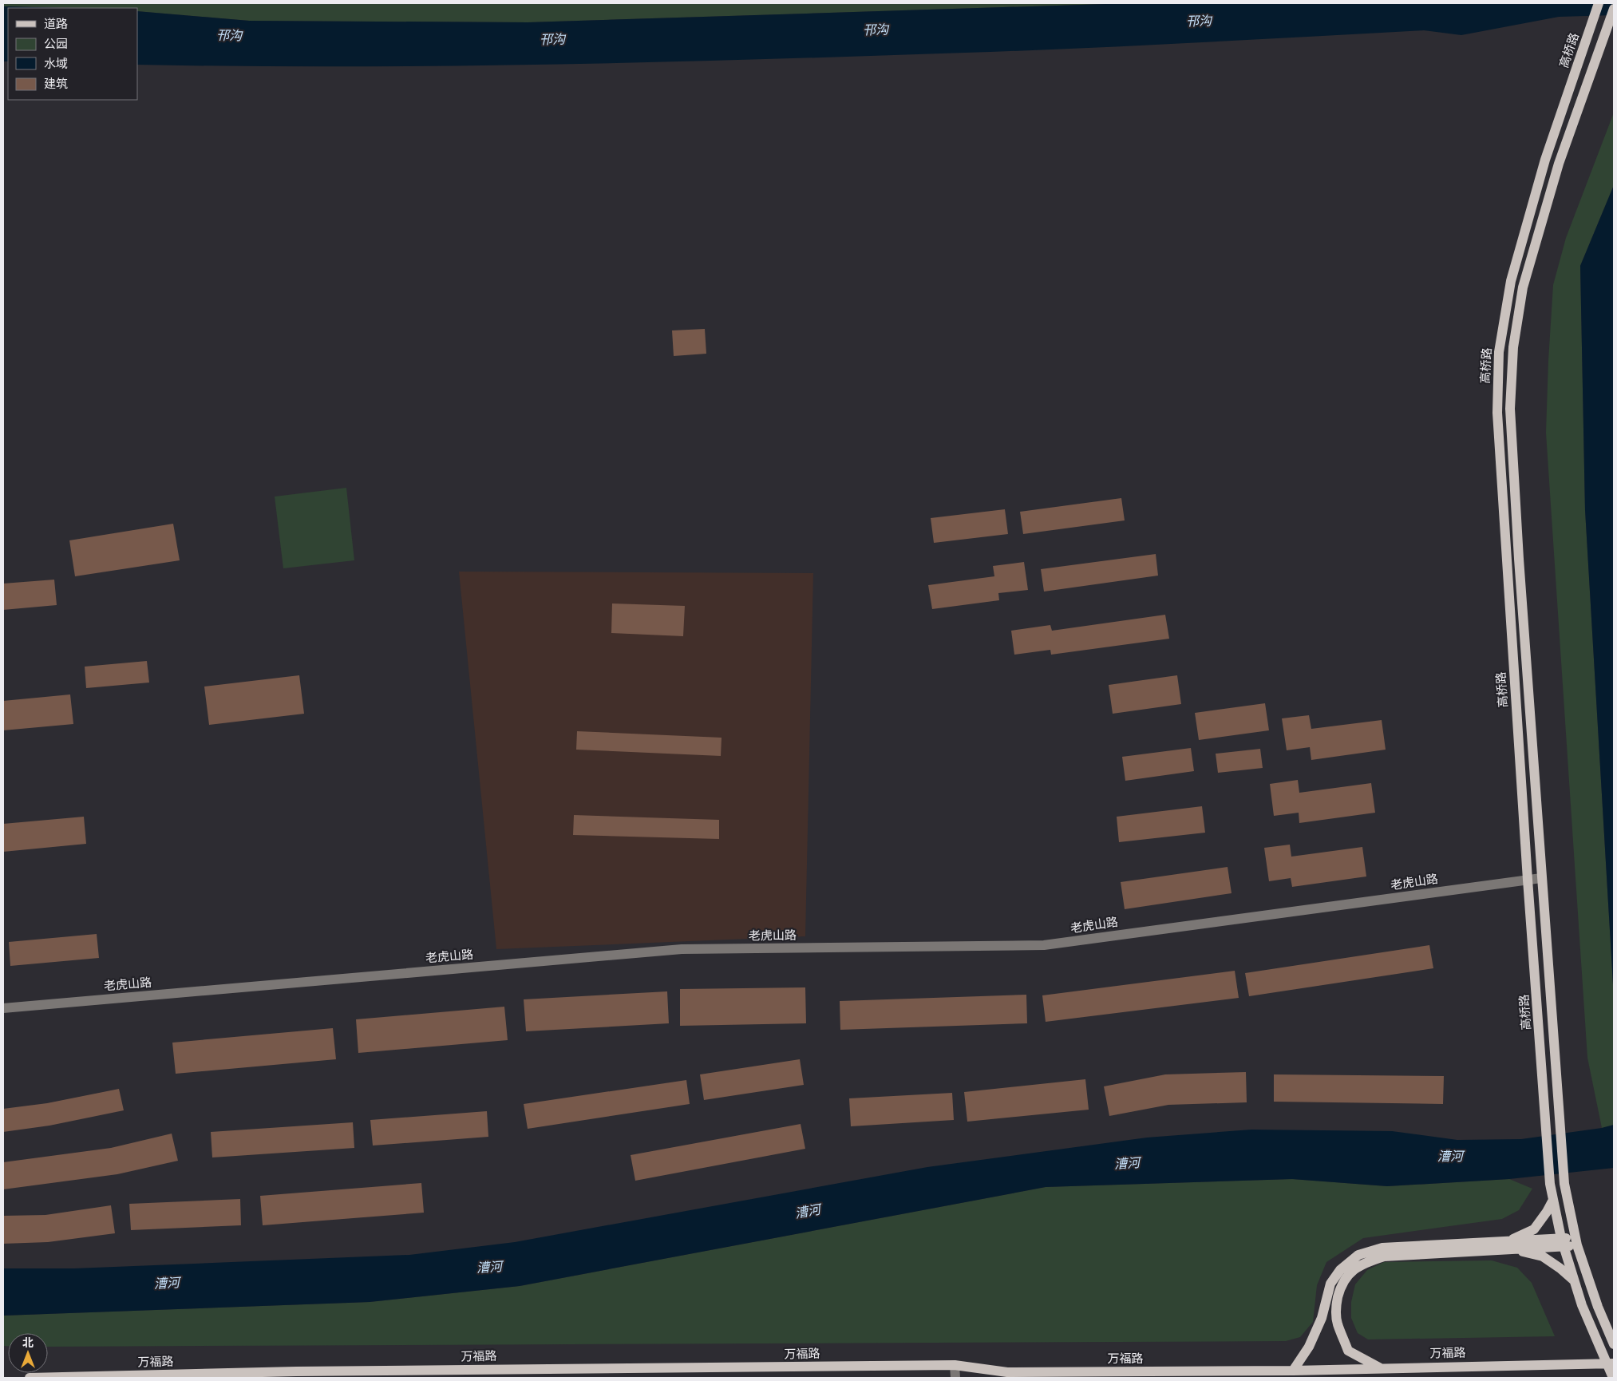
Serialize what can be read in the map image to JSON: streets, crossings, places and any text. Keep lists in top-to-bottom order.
{
  "streets": {
    "main road": ["高桥路", "万福路"],
    "street": ["老虎山路"]
  },
  "crossings": [
    ["高桥路", "老虎山路"]
  ],
  "water": ["邗沟", "漕河"],
  "legend": [
    "道路",
    "公园",
    "水域",
    "建筑"
  ],
  "north": "top"
}
